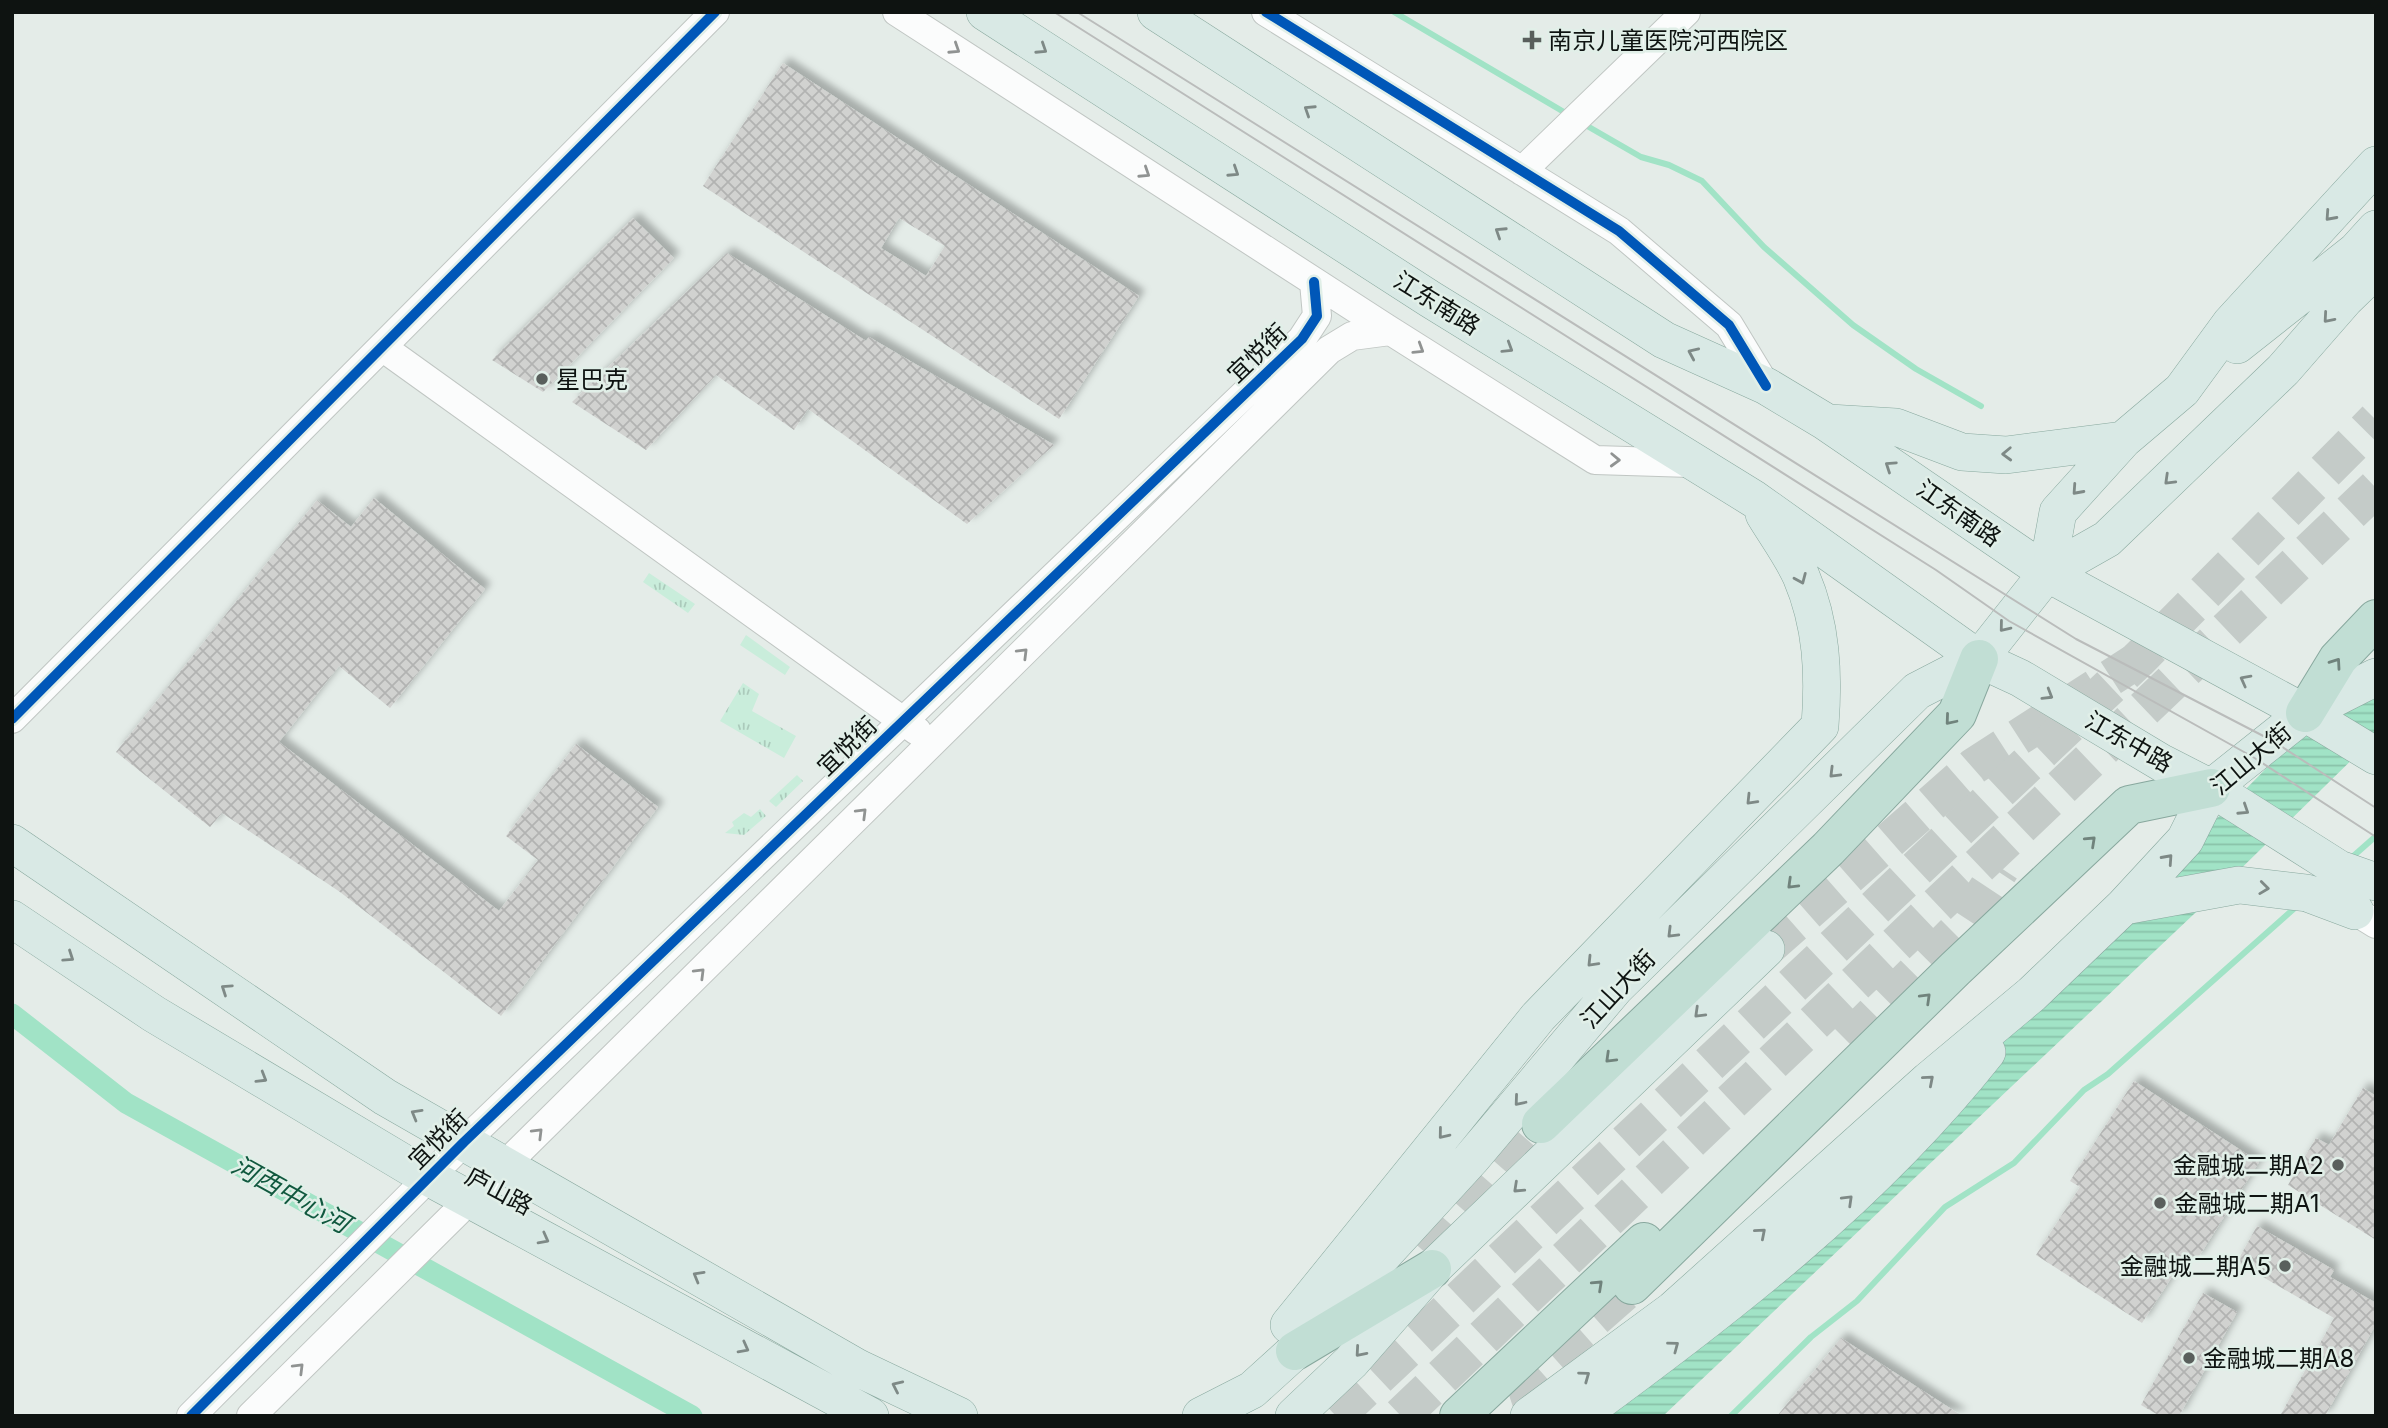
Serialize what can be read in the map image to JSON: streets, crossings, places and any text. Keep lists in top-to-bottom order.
{
  "streets": {
    "main road": [
      "江东南路",
      "江东中路",
      "江山大街",
      "庐山路"
    ],
    "street": ["宜悦街"]
  },
  "crossings": [
    ["江东南路", "江东中路"],
    ["江东南路", "江山大街"],
    ["宜悦街", "庐山路"],
    ["江东中路", "江山大街"]
  ],
  "one_way": ["江东中路"],
  "water": ["河西中心河"],
  "places": {
    "health": ["南京儿童医院河西院区"],
    "other": [
      "星巴克",
      "金融城二期A2",
      "金融城二期A1",
      "金融城二期A5",
      "金融城二期A8"
    ]
  }
}
